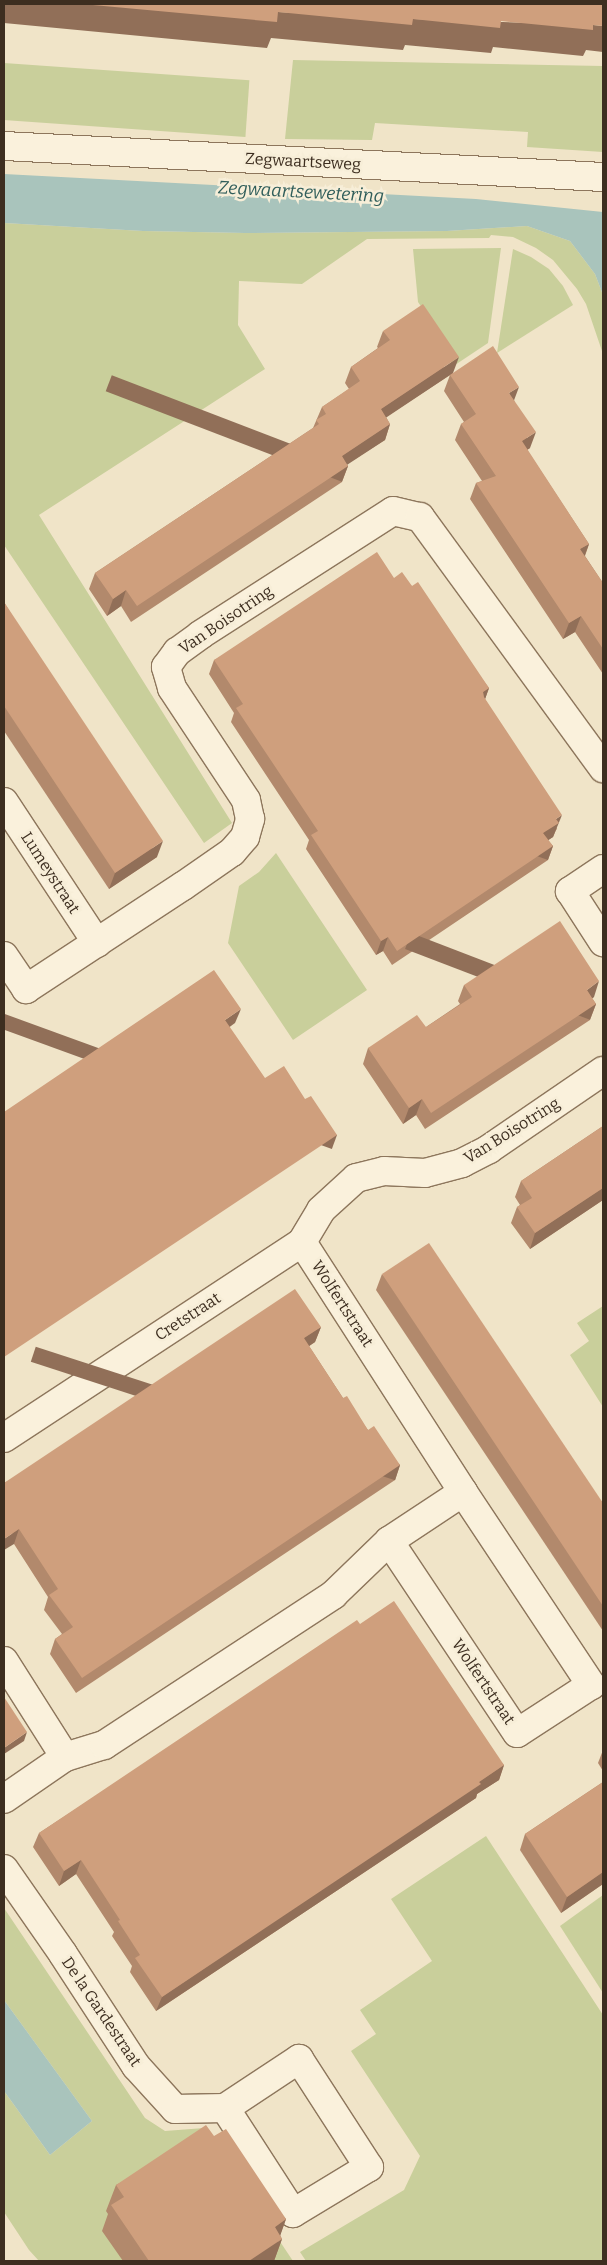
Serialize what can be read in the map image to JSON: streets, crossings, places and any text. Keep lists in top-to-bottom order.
{
  "streets": {
    "street": [
      "Zegwaartseweg",
      "Van Boisotring",
      "Lumeystraat",
      "Wolfertstraat",
      "Cretstraat",
      "De la Gardestraat"
    ]
  },
  "crossings": [
    ["Van Boisotring", "Lumeystraat"],
    ["Van Boisotring", "Cretstraat"],
    ["Wolfertstraat", "Cretstraat"]
  ],
  "water": ["Zegwaartsewetering"]
}
